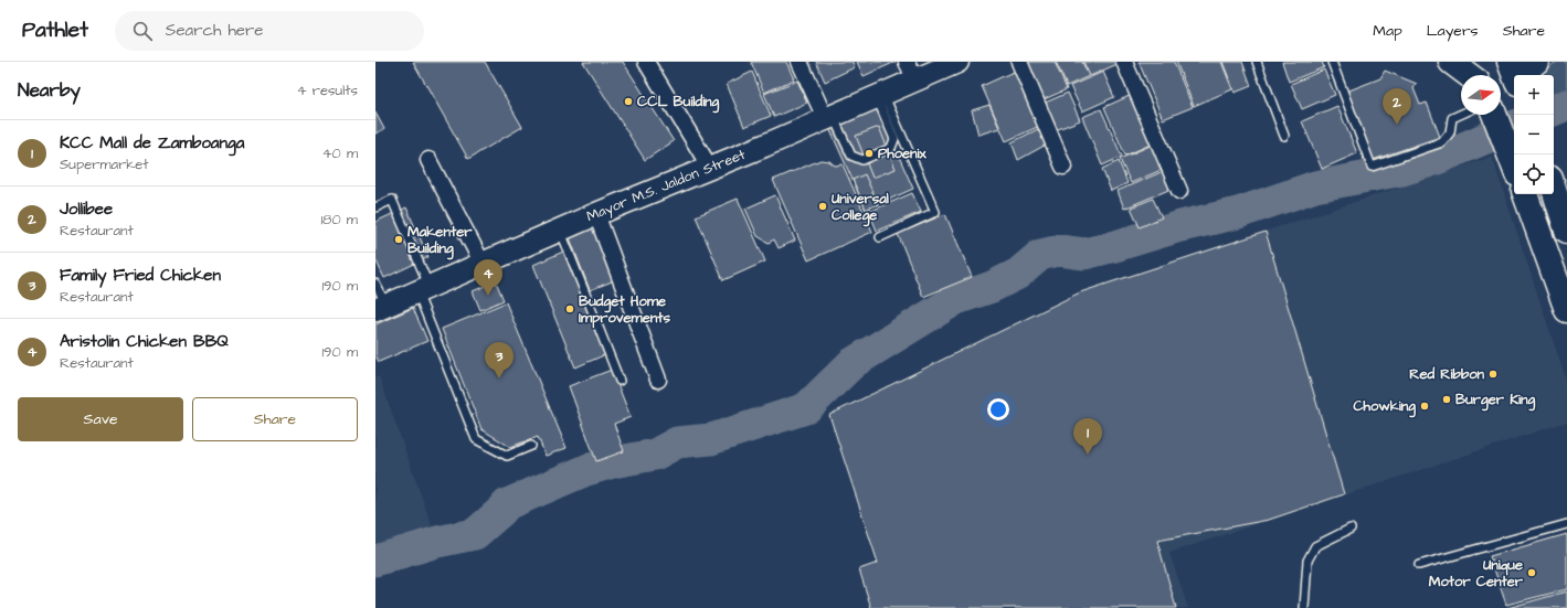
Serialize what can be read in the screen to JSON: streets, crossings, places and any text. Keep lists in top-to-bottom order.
{
  "streets": {
    "main road": ["Mayor M.S. Jaldon Street"]
  },
  "places": [
    "CCL Building",
    "Phoenix",
    "Universal College",
    "Makenter Building",
    "Budget Home Improvements",
    "Red Ribbon",
    "Burger King",
    "Chowking",
    "Unique Motor Center"
  ],
  "north": "right",
  "page": {
    "header": "Pathlet",
    "search": "Search here",
    "nav": ["Map", "Layers", "Share"],
    "heading": ["Nearby", "4 results"],
    "map_buttons": ["+", "−"],
    "pins": [
      "2",
      "4",
      "3",
      "1"
    ],
    "list": [
      {
        "mark": "1",
        "name": "KCC Mall de Zamboanga",
        "note": "Supermarket",
        "value": "40 m"
      },
      {
        "mark": "2",
        "name": "Jollibee",
        "note": "Restaurant",
        "value": "180 m"
      },
      {
        "mark": "3",
        "name": "Family Fried Chicken",
        "note": "Restaurant",
        "value": "190 m"
      },
      {
        "mark": "4",
        "name": "Aristolin Chicken BBQ",
        "note": "Restaurant",
        "value": "190 m"
      }
    ],
    "buttons": ["Save", "Share"]
  }
}
